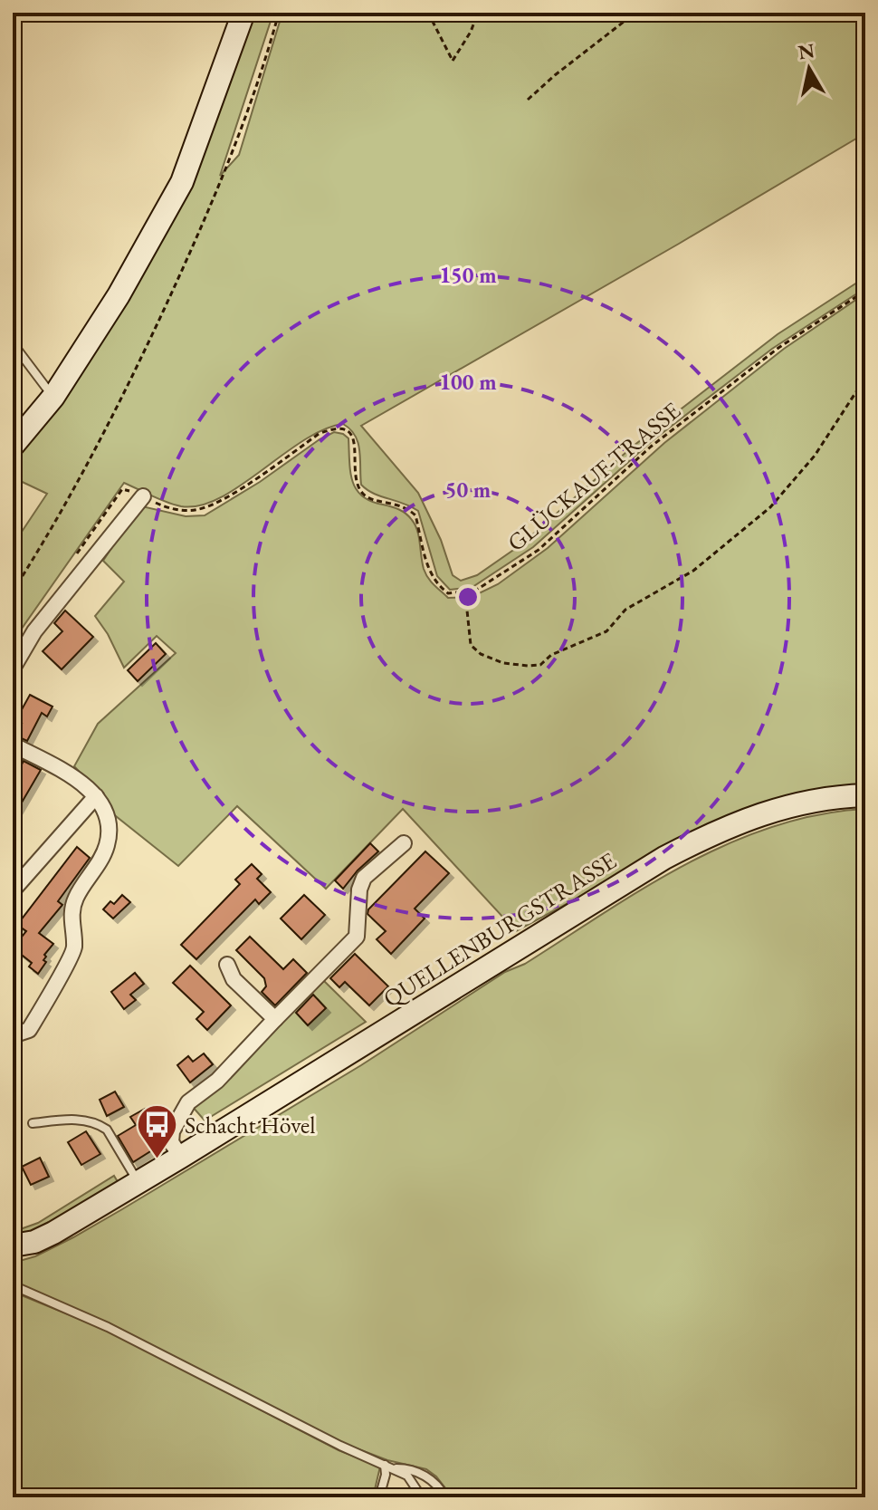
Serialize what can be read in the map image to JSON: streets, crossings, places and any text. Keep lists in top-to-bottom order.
{
  "streets": {
    "street": ["QUELLENBURGSTRASSE"],
    "path": ["GLÜCKAUF-TRASSE"]
  },
  "places": {
    "bus stop": ["Schacht Hövel"]
  },
  "north": "top",
  "rings": ["150 m", "100 m", "50 m"]
}
